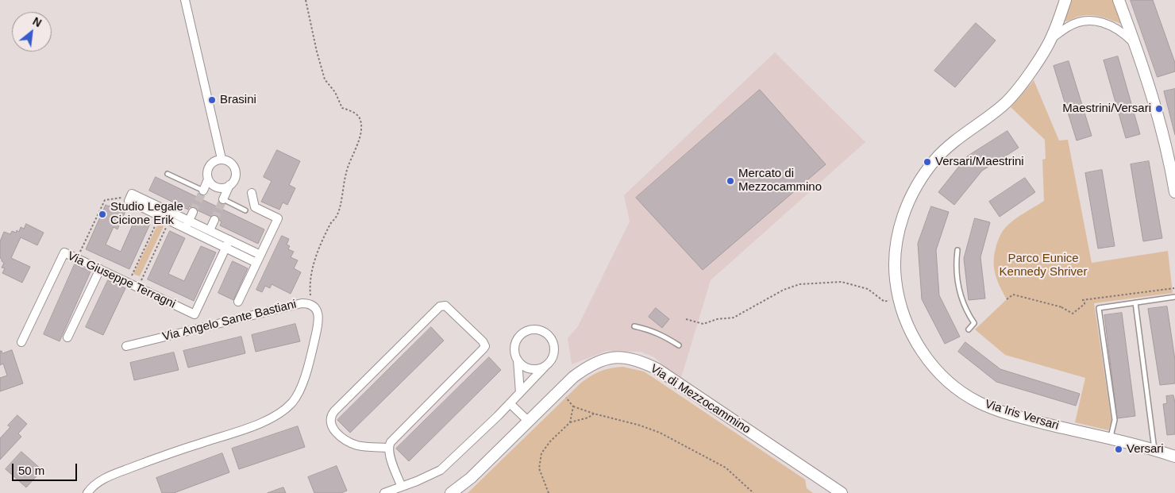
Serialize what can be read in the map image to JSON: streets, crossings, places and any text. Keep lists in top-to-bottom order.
{
  "streets": {
    "street": [
      "Via Giuseppe Terragni",
      "Via Angelo Sante Bastiani",
      "Via di Mezzocammino",
      "Via Iris Versari"
    ]
  },
  "parks": ["Parco Eunice Kennedy Shriver"],
  "places": [
    "Brasini",
    "Maestrini/Versari",
    "Versari/Maestrini",
    "Mercato di Mezzocammino",
    "Studio Legale Cicione Erik",
    "Versari"
  ],
  "scale_bar": "50 m",
  "north": "top right"
}
